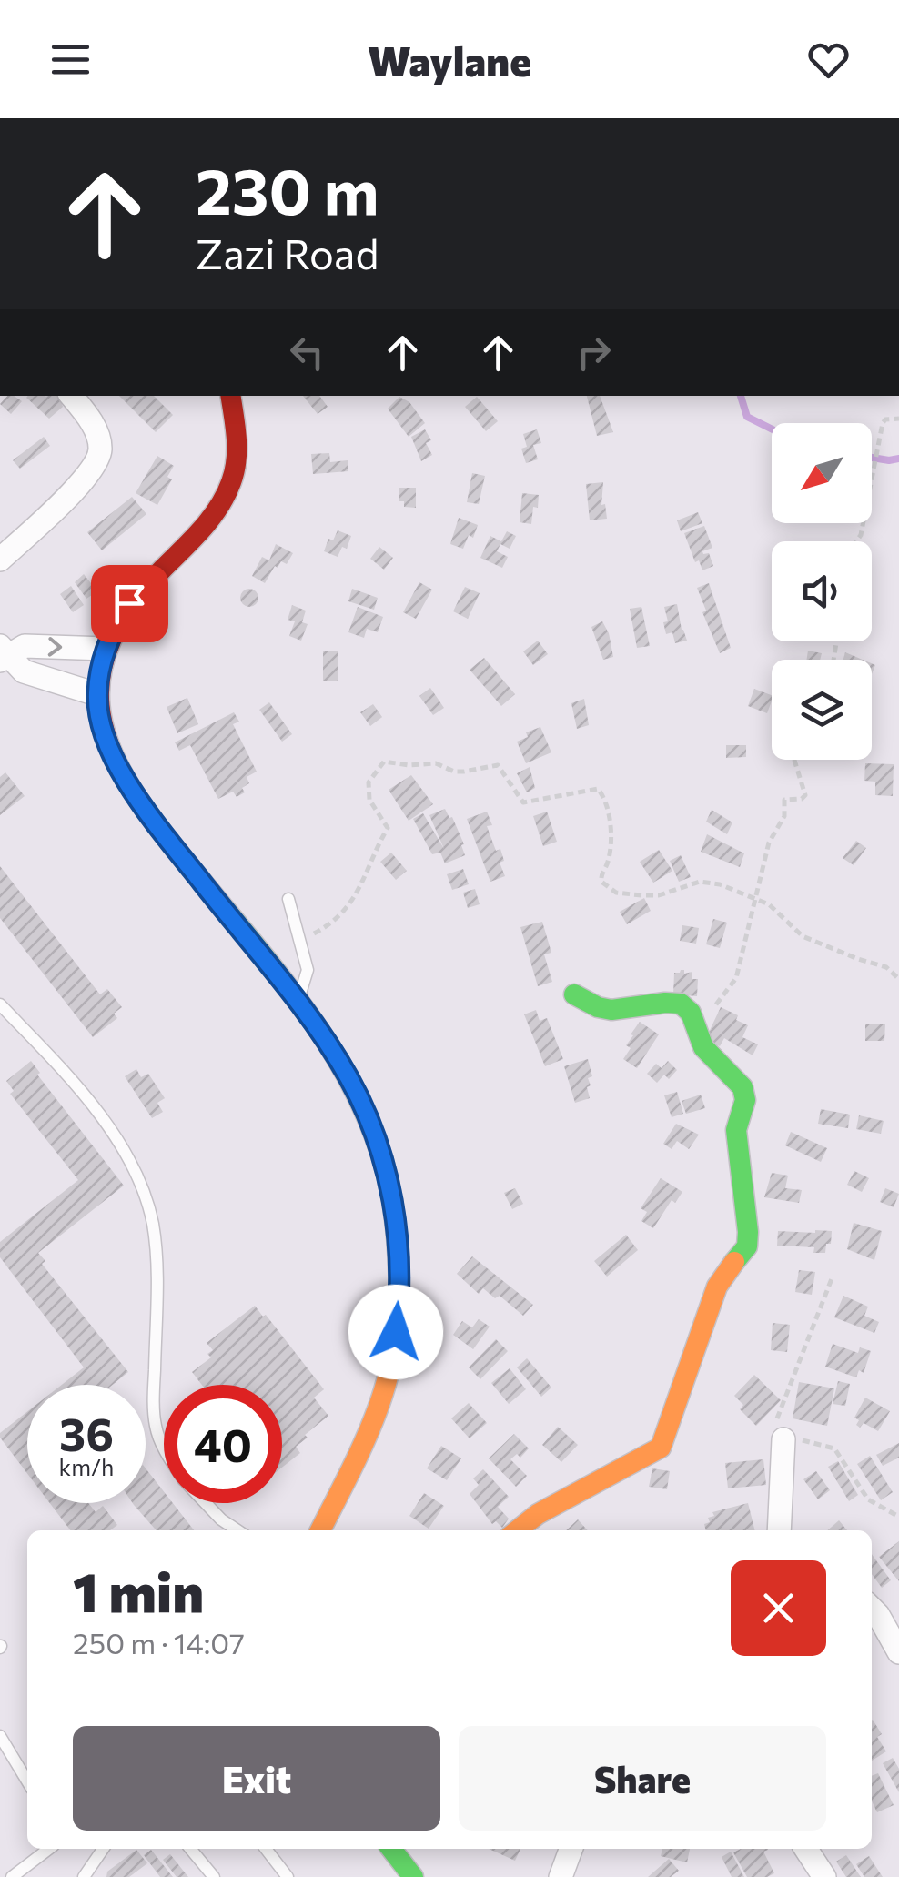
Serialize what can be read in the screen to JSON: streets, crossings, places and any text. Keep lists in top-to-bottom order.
{
  "north": "bottom left",
  "page": {
    "header": "Waylane",
    "turn": ["230 m", "Zazi Road"],
    "speed": "36 km/h",
    "limit": "40",
    "heading": ["1 min", "250 m · 14:07"],
    "buttons": ["Exit", "Share"]
  }
}
